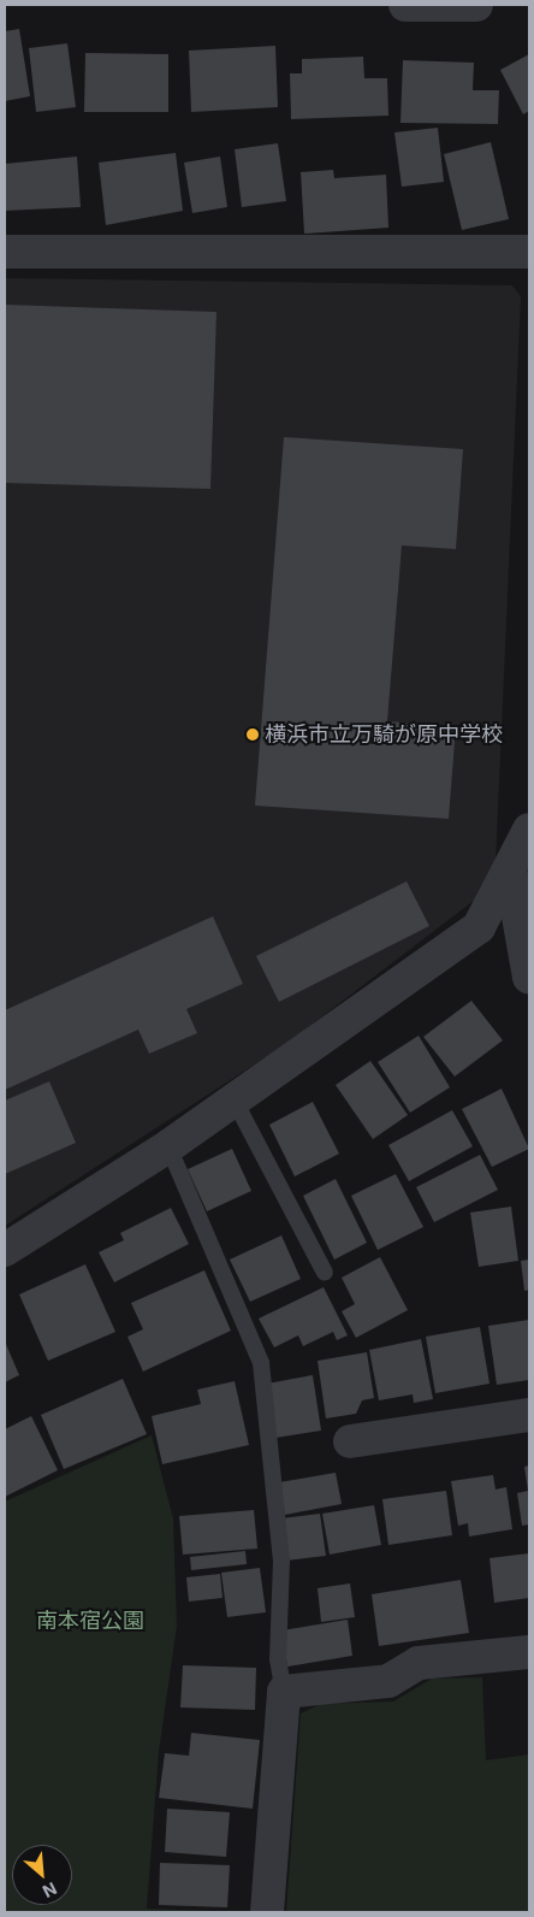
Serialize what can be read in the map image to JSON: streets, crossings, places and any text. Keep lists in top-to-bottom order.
{
  "parks": ["南本宿公園"],
  "places": ["横浜市立万騎が原中学校"],
  "north": "bottom right"
}
